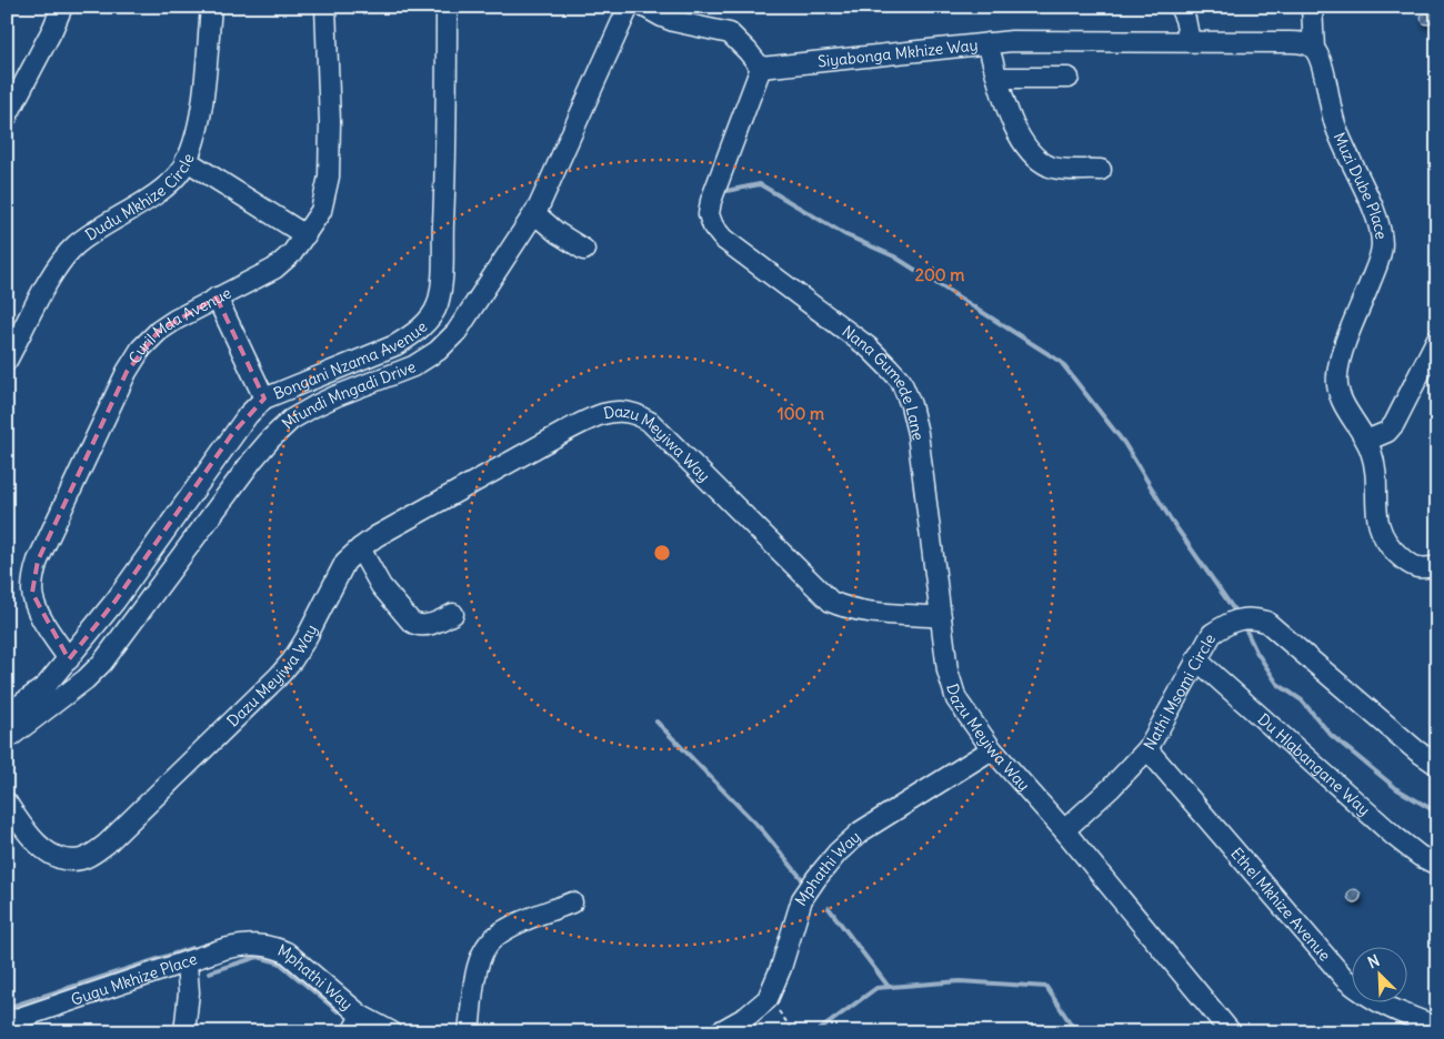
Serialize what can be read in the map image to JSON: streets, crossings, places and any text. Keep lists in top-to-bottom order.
{
  "streets": {
    "street": [
      "Siyabonga Mkhize Way",
      "Muzi Dube Place",
      "Dudu Mkhize Circle",
      "Cyril Mda Avenue",
      "Bongani Nzama Avenue",
      "Nana Gumede Lane",
      "Mfundi Mngadi Drive",
      "Dazu Meyiwa Way",
      "Nathi Msomi Circle",
      "Du Hlabangane Way",
      "Mphathi Way",
      "Ethel Mkhize Avenue",
      "Gugu Mkhize Place"
    ]
  },
  "crossings": [
    ["Siyabonga Mkhize Way", "Nana Gumede Lane"],
    ["Cyril Mda Avenue", "Bongani Nzama Avenue"],
    ["Nana Gumede Lane", "Dazu Meyiwa Way"],
    ["Dazu Meyiwa Way", "Nathi Msomi Circle"],
    ["Dazu Meyiwa Way", "Mphathi Way"],
    ["Nathi Msomi Circle", "Du Hlabangane Way"],
    ["Nathi Msomi Circle", "Ethel Mkhize Avenue"],
    ["Mphathi Way", "Gugu Mkhize Place"]
  ],
  "north": "top left",
  "rings": ["200 m", "100 m"]
}
